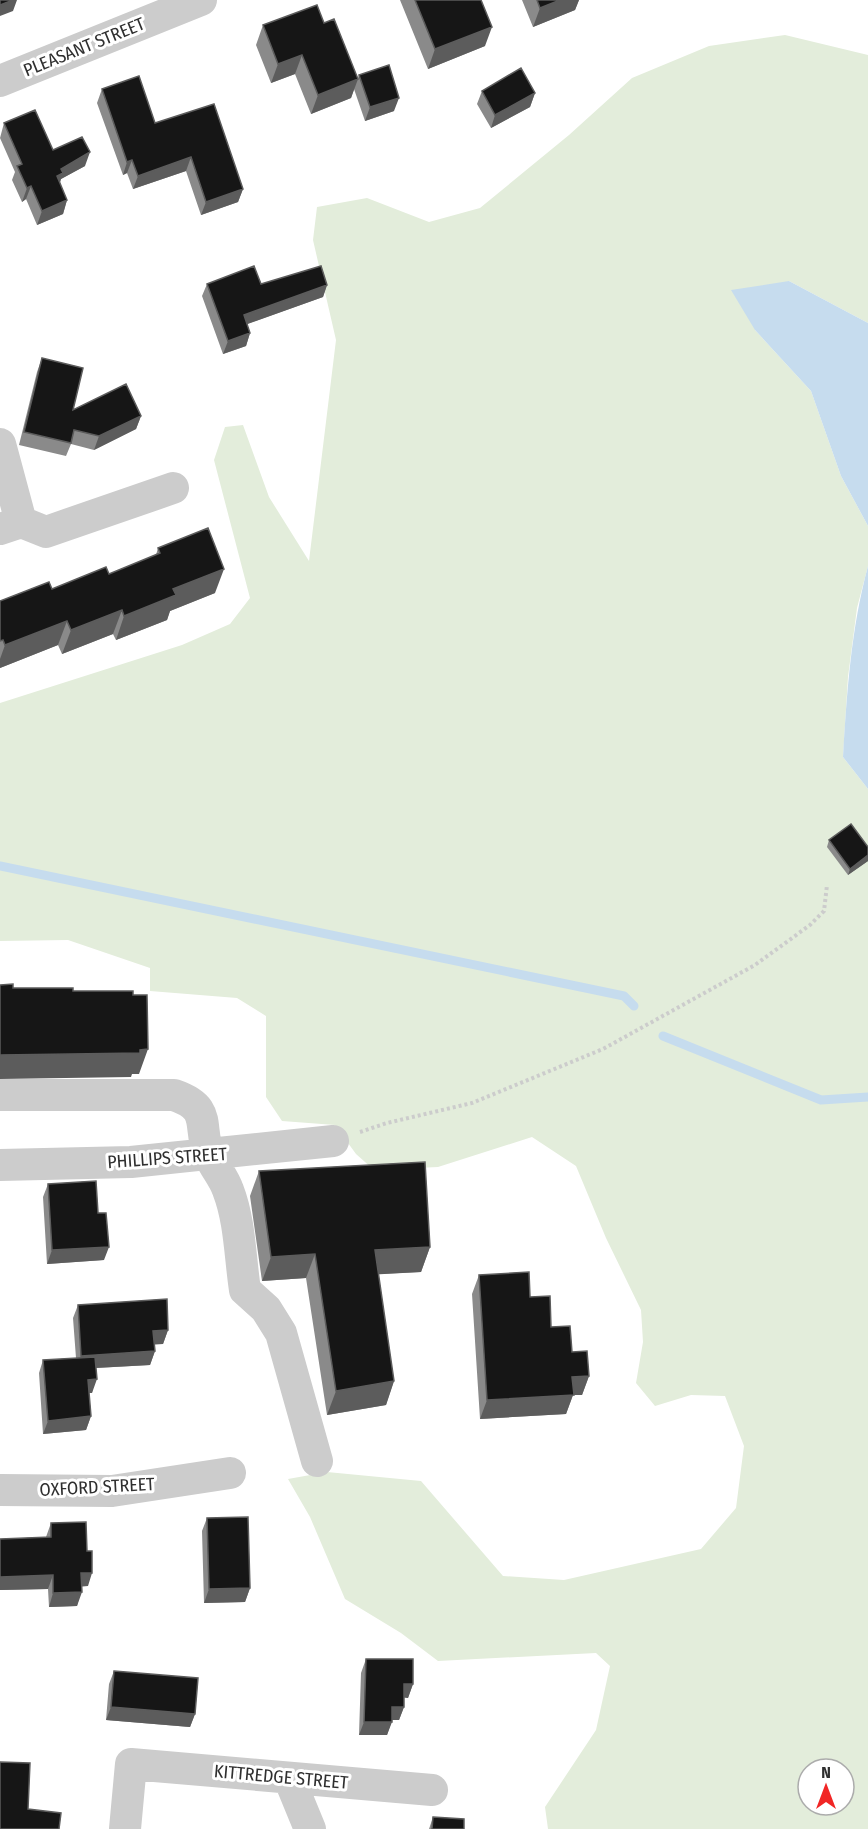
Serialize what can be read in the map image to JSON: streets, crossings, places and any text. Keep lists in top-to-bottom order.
{
  "streets": {
    "street": [
      "PLEASANT STREET",
      "PHILLIPS STREET",
      "OXFORD STREET",
      "KITTREDGE STREET"
    ]
  },
  "north": "top"
}
